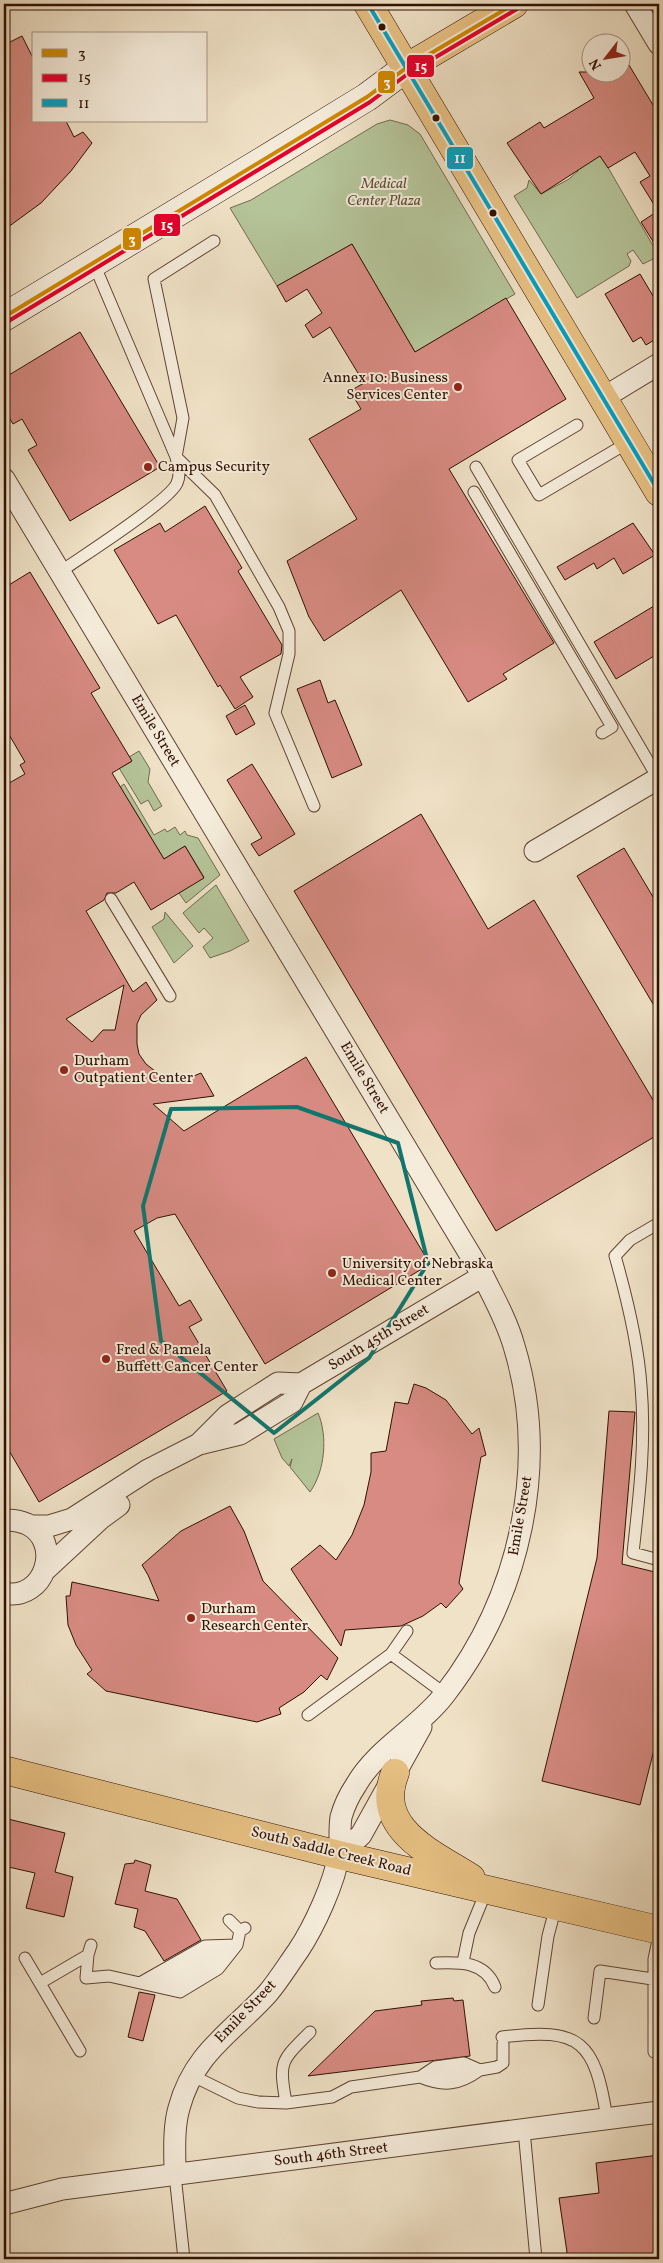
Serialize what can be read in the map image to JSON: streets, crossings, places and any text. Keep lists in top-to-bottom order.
{
  "streets": {
    "main road": ["South Saddle Creek Road"],
    "street": ["Emile Street", "South 45th Street", "South 46th Street"]
  },
  "crossings": [
    ["Emile Street", "South 45th Street"],
    ["Emile Street", "South Saddle Creek Road"],
    ["Emile Street", "South 46th Street"]
  ],
  "parks": ["Medical Center Plaza"],
  "places": [
    "Annex 10: Business Services Center",
    "Campus Security",
    "Durham Outpatient Center",
    "University of Nebraska Medical Center",
    "Fred & Pamela Buffett Cancer Center",
    "Durham Research Center"
  ],
  "lines": ["transit line 3", "transit line 11", "transit line 15"],
  "legend": ["3", "15", "11"],
  "north": "bottom left"
}
